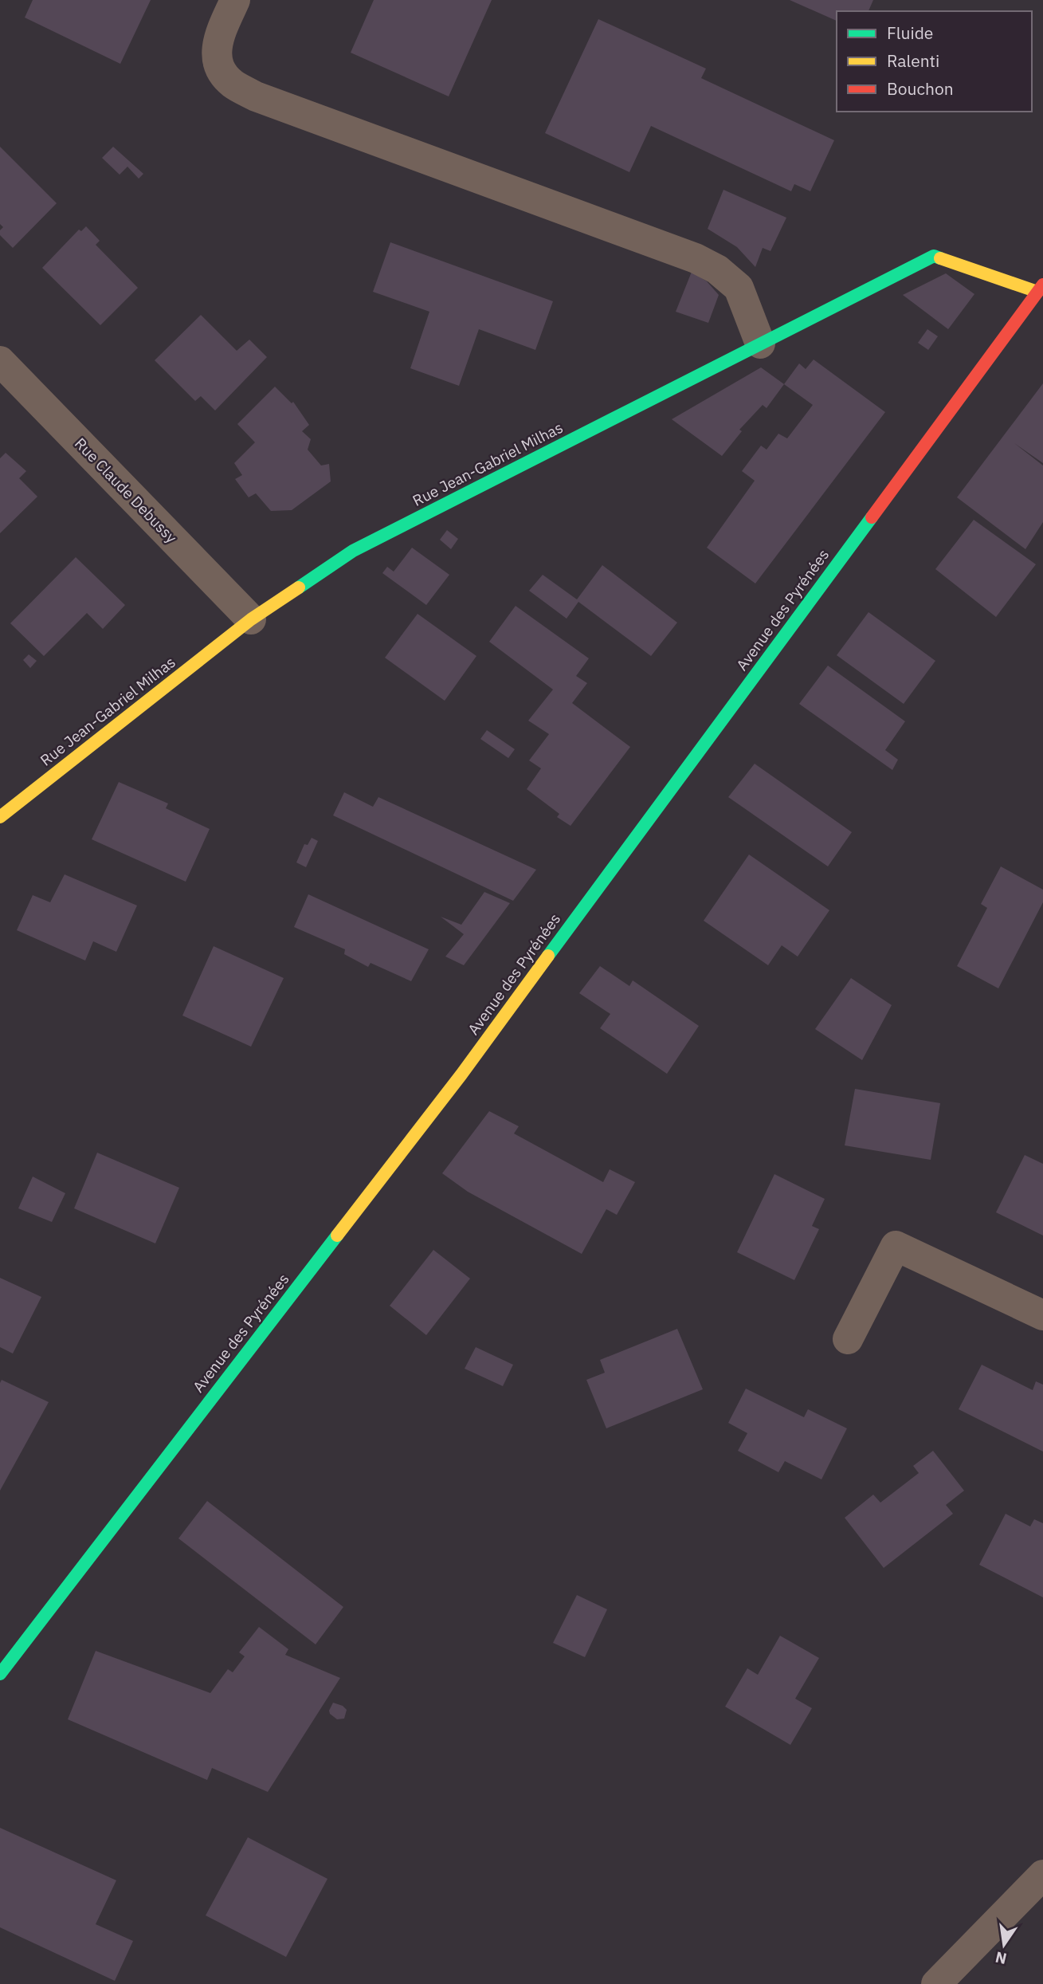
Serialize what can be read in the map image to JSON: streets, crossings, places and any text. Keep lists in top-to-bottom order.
{
  "streets": {
    "main road": ["Rue Jean-Gabriel Milhas", "Avenue des Pyrénées"],
    "street": ["Rue Claude Debussy"]
  },
  "crossings": [
    ["Rue Jean-Gabriel Milhas", "Rue Claude Debussy"],
    ["Rue Jean-Gabriel Milhas", "Avenue des Pyrénées"]
  ],
  "legend": ["Fluide", "Ralenti", "Bouchon"],
  "north": "bottom"
}
